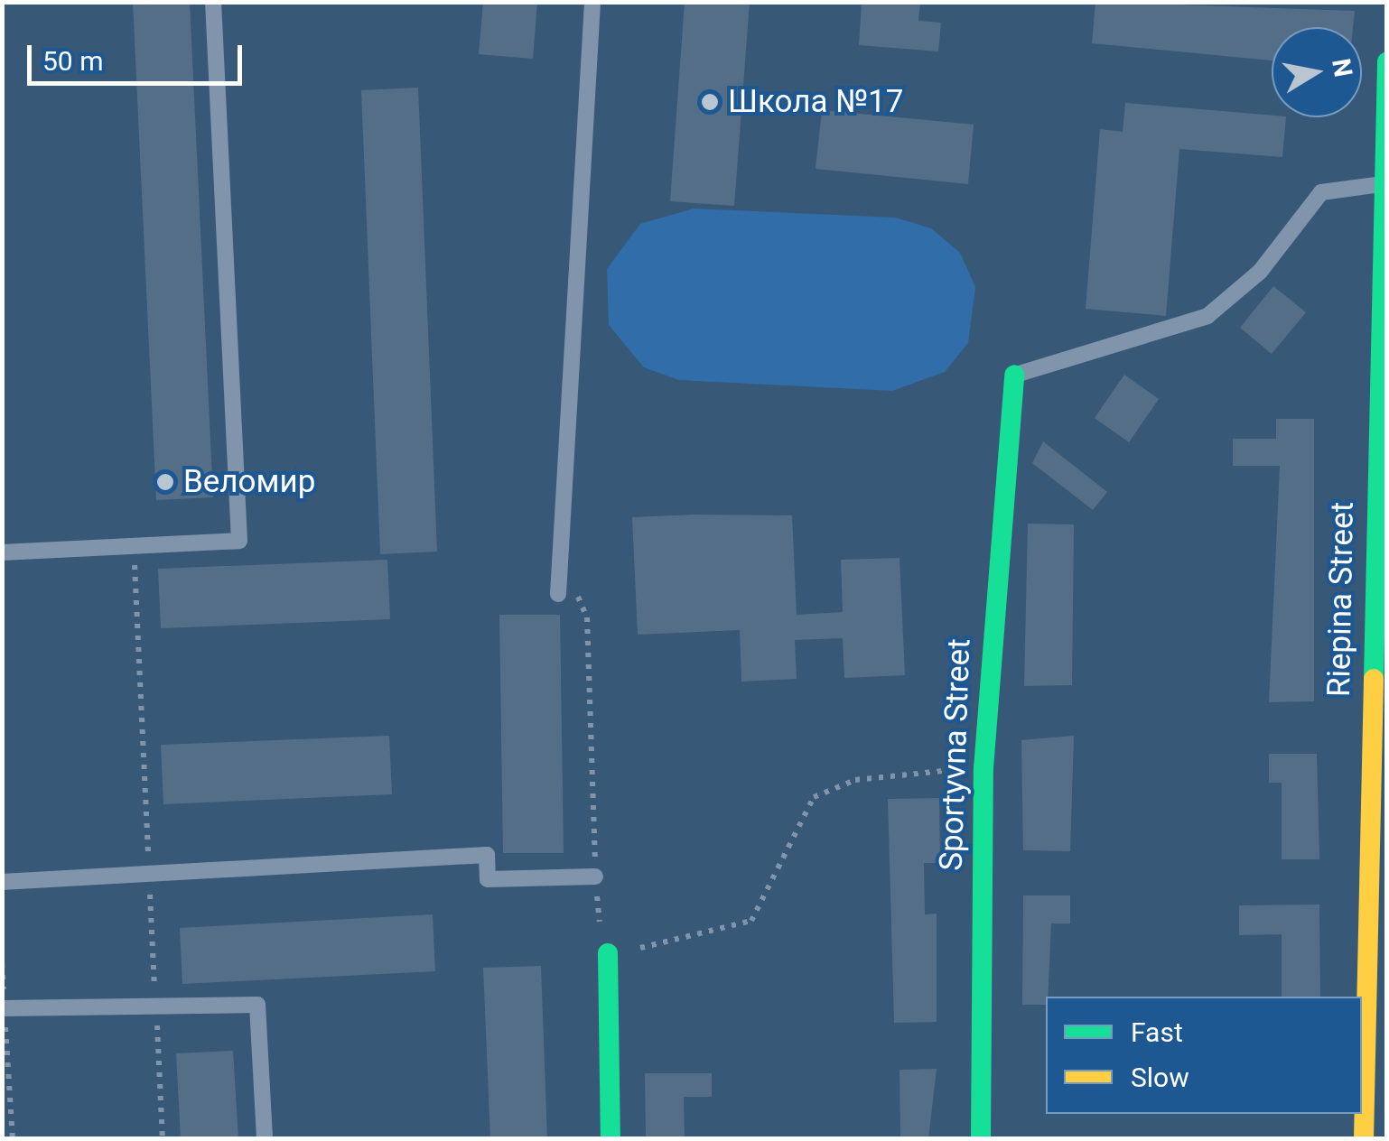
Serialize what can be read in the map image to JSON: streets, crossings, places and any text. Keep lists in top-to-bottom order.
{
  "streets": {
    "street": ["Riepina Street", "Sportyvna Street"]
  },
  "places": ["Школа №17", "Веломир"],
  "legend": ["Fast", "Slow"],
  "scale_bar": "50 m",
  "north": "right"
}
